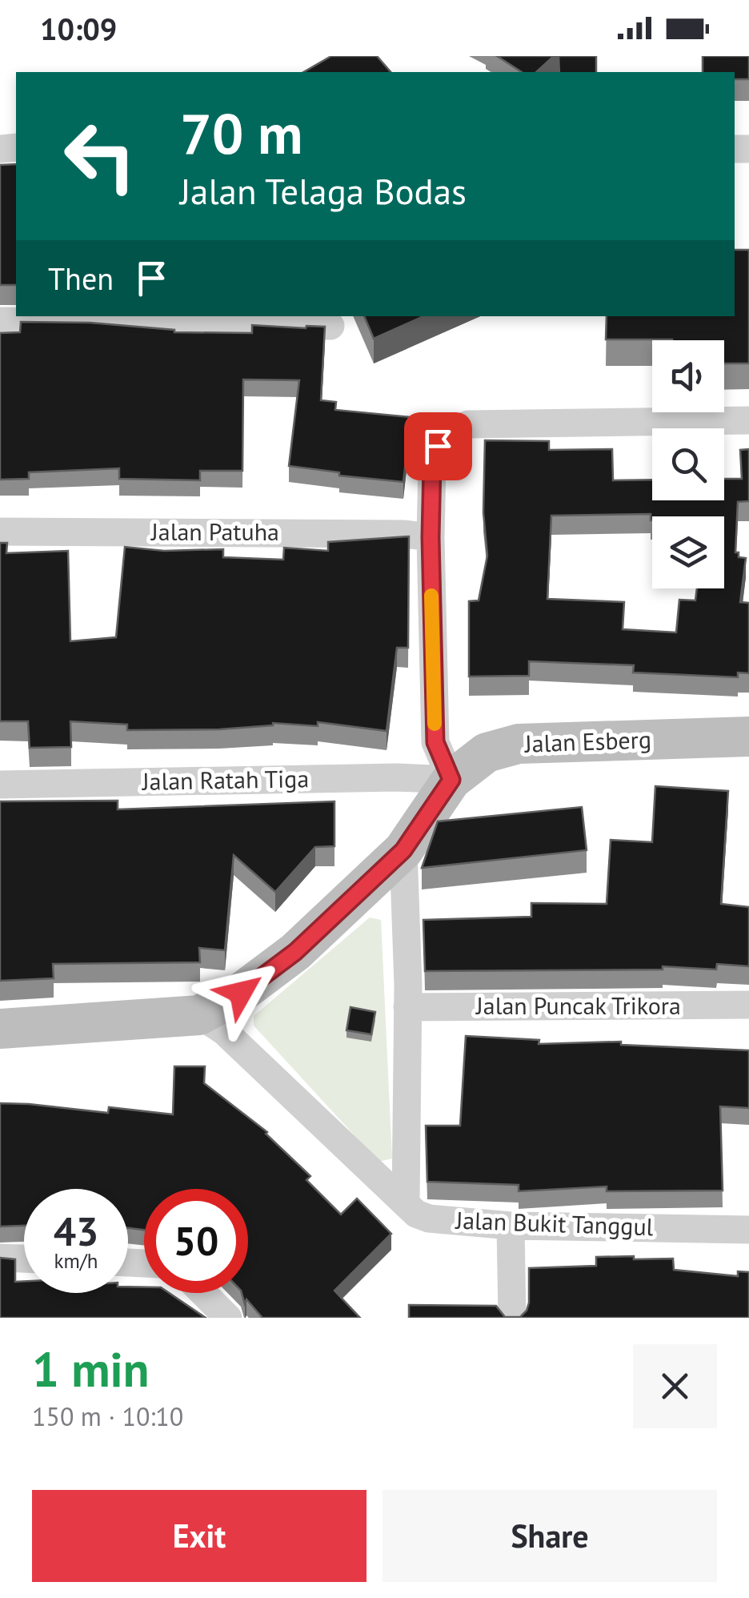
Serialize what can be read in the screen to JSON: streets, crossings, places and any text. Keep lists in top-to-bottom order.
{
  "streets": {
    "main road": ["Jalan Esberg"],
    "street": [
      "Jalan Patuha",
      "Jalan Ratah Tiga",
      "Jalan Puncak Trikora",
      "Jalan Bukit Tanggul"
    ]
  },
  "crossings": [
    ["Jalan Esberg", "Jalan Ratah Tiga"],
    ["Jalan Esberg", "Jalan Bukit Tanggul"]
  ],
  "page": {
    "status": "10:09",
    "turn": ["70 m", "Jalan Telaga Bodas"],
    "then": "Then",
    "speed": "43 km/h",
    "limit": "50",
    "heading": ["1 min", "150 m · 10:10"],
    "buttons": ["Exit", "Share"]
  }
}
